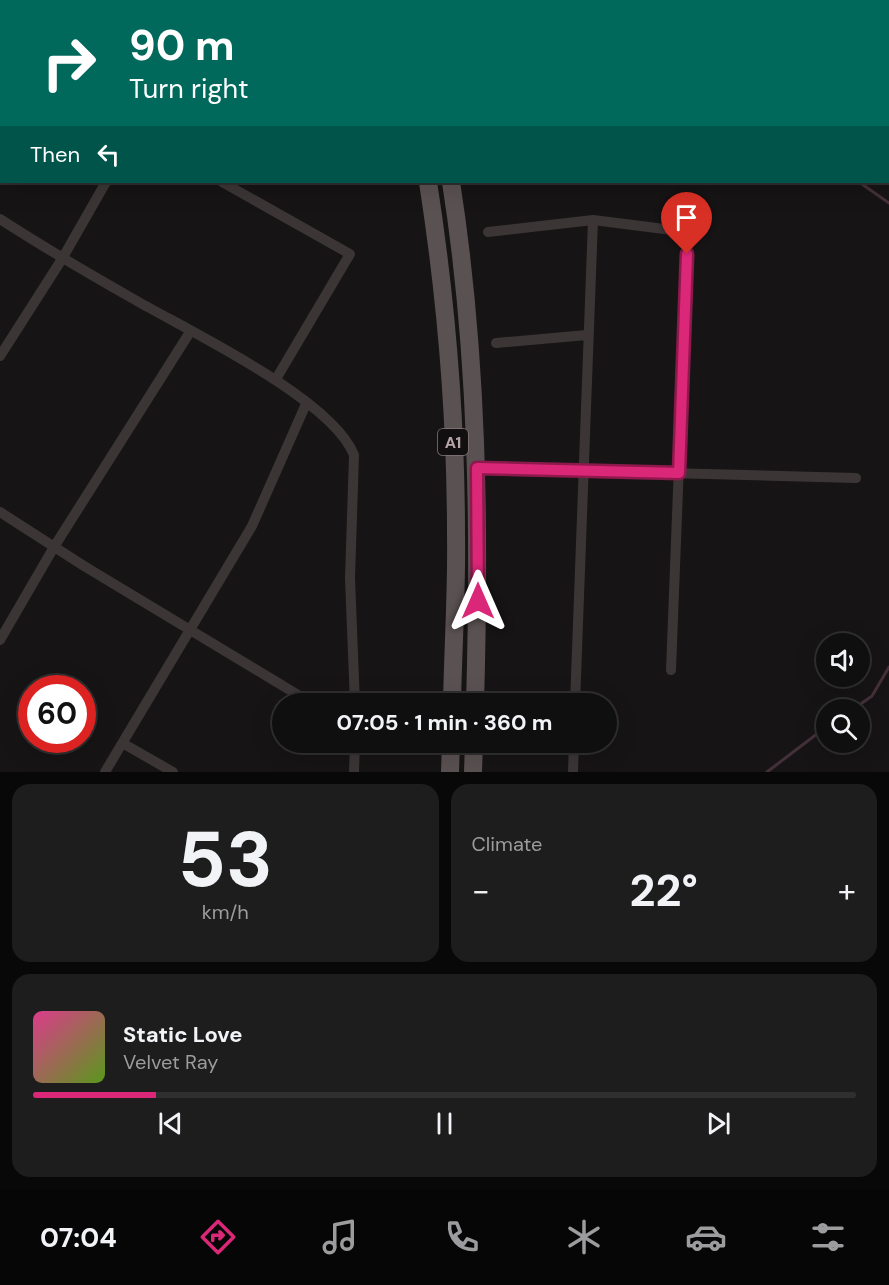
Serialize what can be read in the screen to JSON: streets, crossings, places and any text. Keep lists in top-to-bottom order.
{
  "streets": {
    "main road": ["A1"]
  },
  "page": {
    "turn": ["90 m", "Turn right"],
    "then": "Then",
    "limit": "60",
    "trip": "07:05 · 1 min · 360 m",
    "tile": [
      ["53", "km/h"],
      "Climate"
    ],
    "heat": ["−", "22°", "+"],
    "song": ["Static Love", "Velvet Ray"],
    "tabs": "07:04"
  }
}
